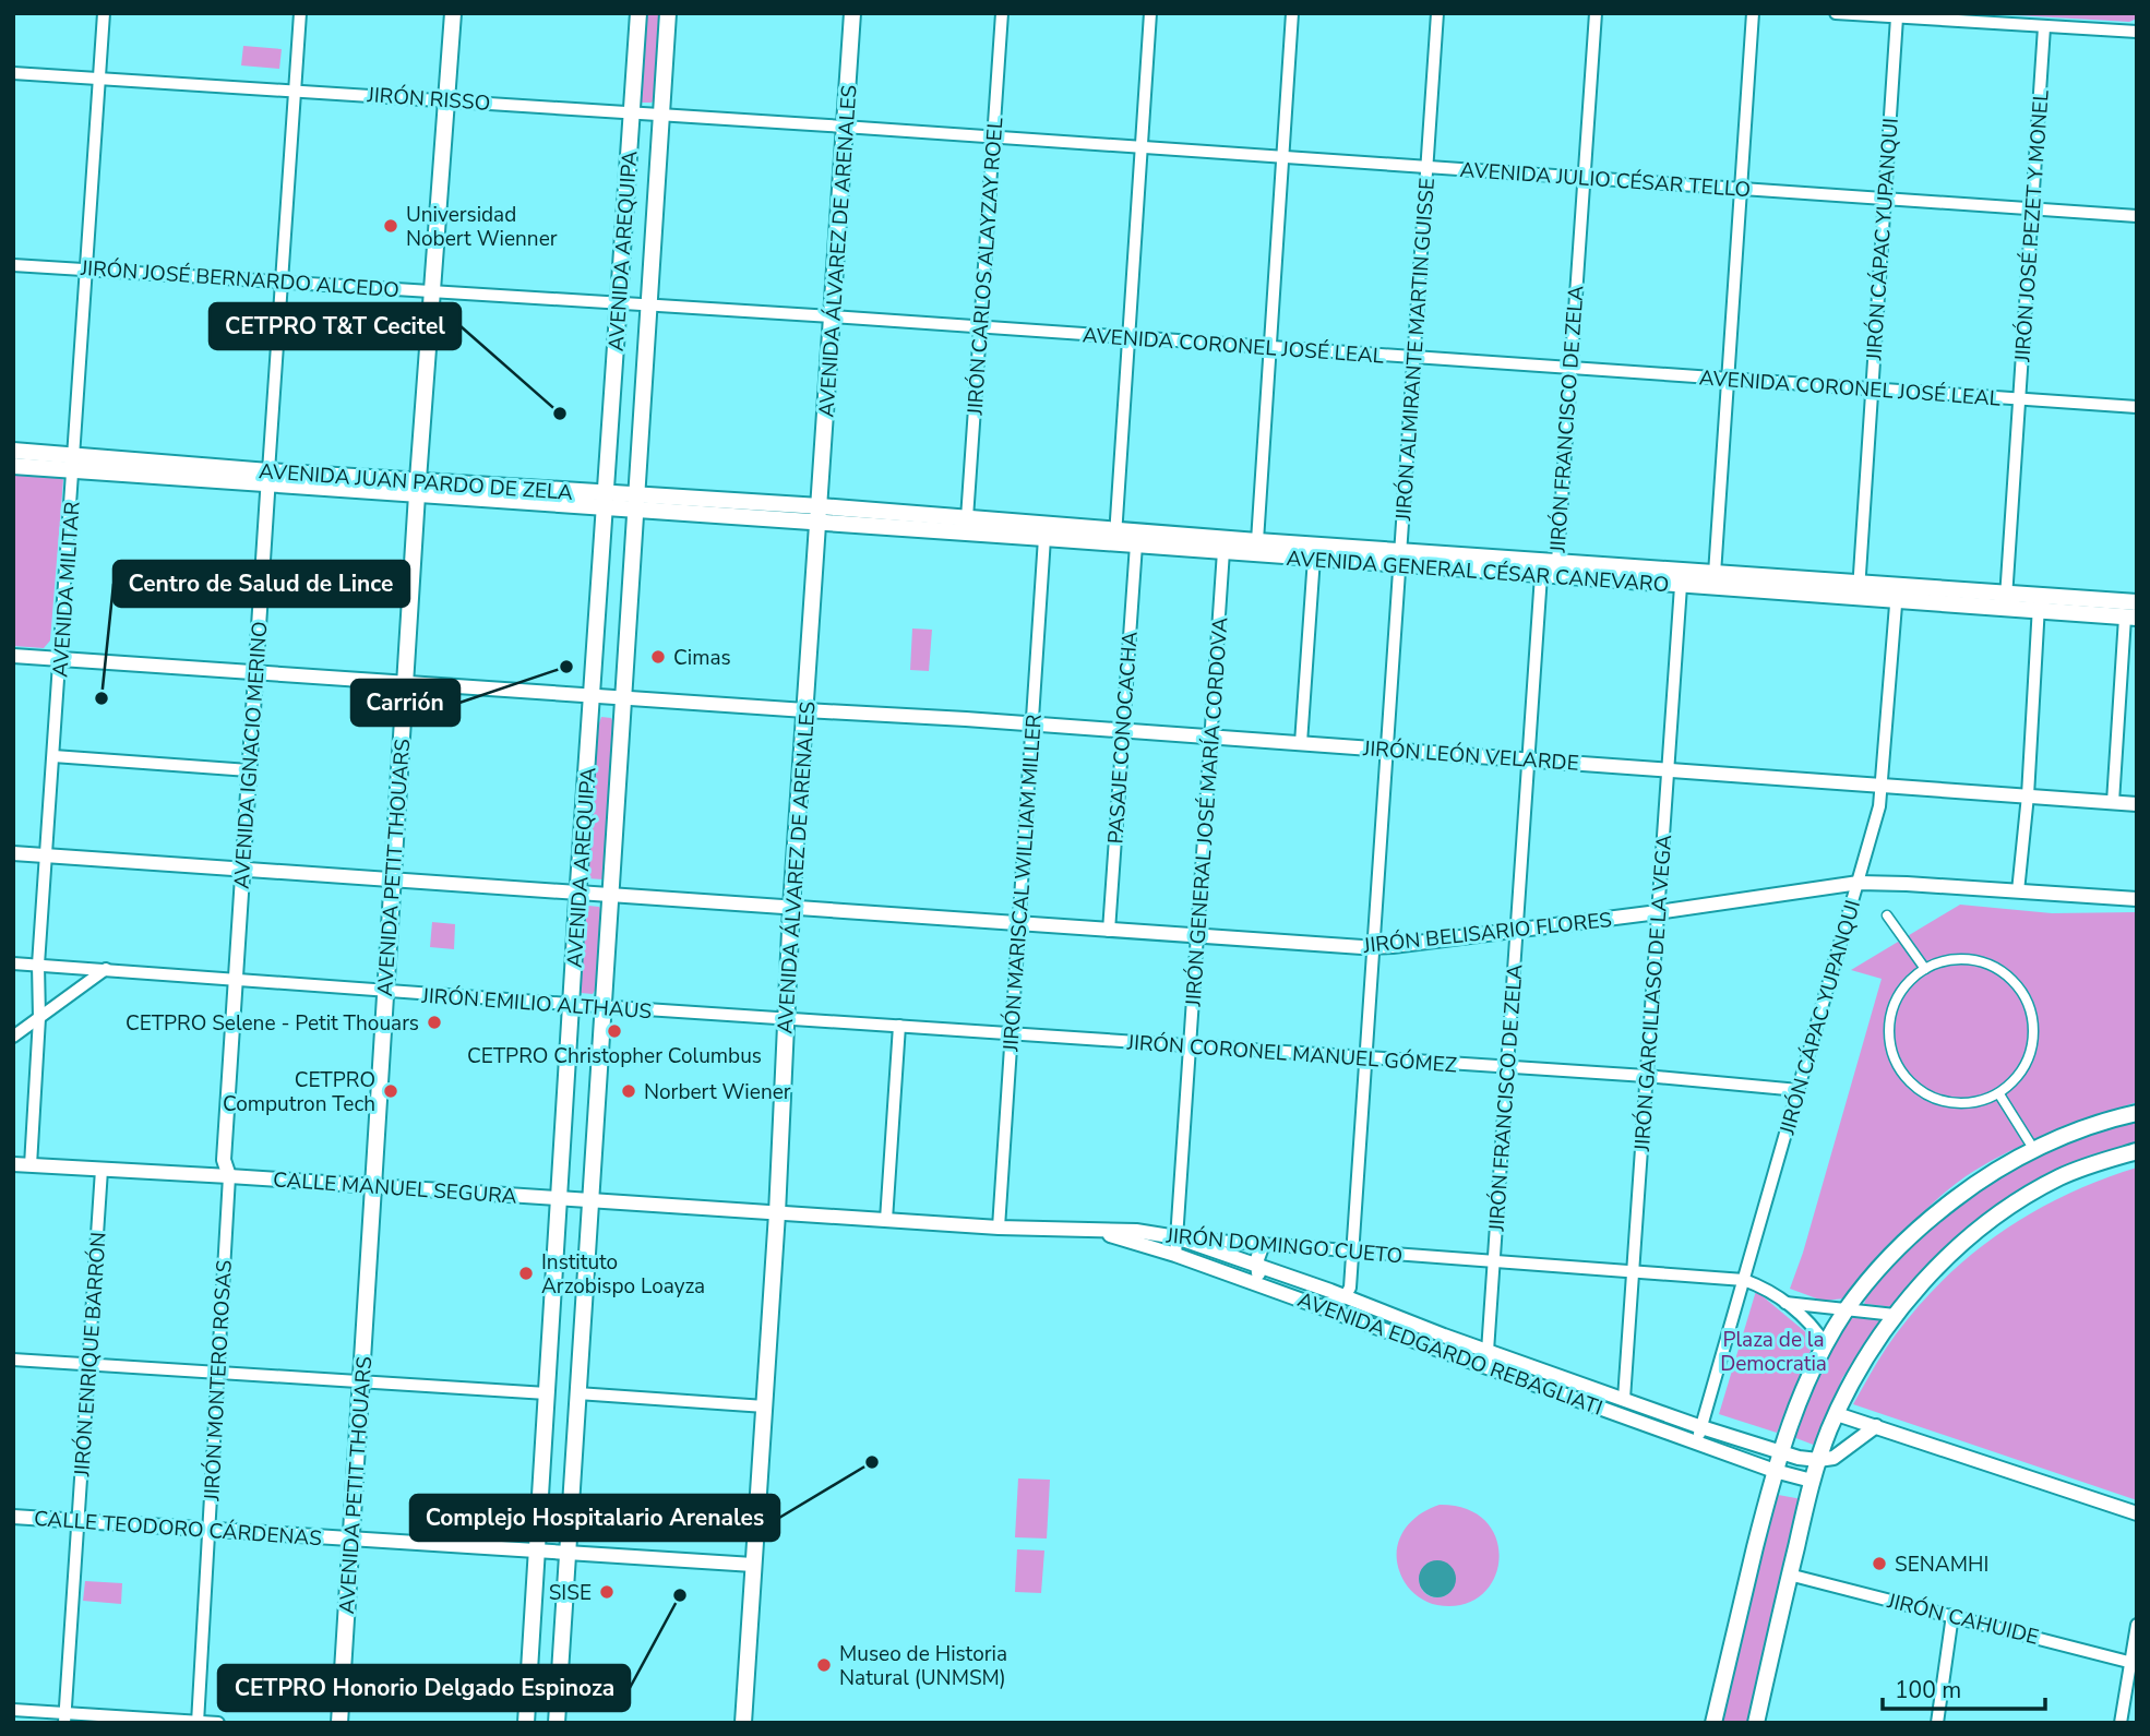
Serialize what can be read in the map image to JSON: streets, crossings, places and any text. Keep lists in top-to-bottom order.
{
  "streets": {
    "main road": [
      "AVENIDA AREQUIPA",
      "AVENIDA ÁLVAREZ DE ARENALES",
      "AVENIDA JUAN PARDO DE ZELA",
      "AVENIDA GENERAL CÉSAR CANEVARO",
      "AVENIDA PETIT THOUARS"
    ],
    "street": [
      "JIRÓN RISSO",
      "AVENIDA JULIO CÉSAR TELLO",
      "JIRÓN JOSÉ PEZET Y MONEL",
      "JIRÓN CÁPAC YUPANQUI",
      "JIRÓN CARLOS ALAYZAY ROEL",
      "JIRÓN JOSÉ BERNARDO ALCEDO",
      "AVENIDA CORONEL JOSÉ LEAL",
      "JIRÓN ALMIRANTE MARTIN GUISSE",
      "JIRÓN FRANCISCO DE ZELA",
      "AVENIDA MILITAR",
      "PASAJE CONOCACHA",
      "AVENIDA IGNACIO MERINO",
      "JIRÓN LEÓN VELARDE",
      "JIRÓN GENERAL JOSÉ MARÍA CORDOVA",
      "JIRÓN MARISCAL WILLIAM MILLER",
      "JIRÓN BELISARIO FLORES",
      "JIRÓN GARCILLASO DE LA VEGA",
      "JIRÓN EMILIO ALTHAUS",
      "JIRÓN CORONEL MANUEL GÓMEZ",
      "CALLE MANUEL SEGURA",
      "JIRÓN DOMINGO CUETO",
      "AVENIDA EDGARDO REBAGLIATI",
      "JIRÓN ENRIQUE BARRÓN",
      "JIRÓN MONTERO ROSAS",
      "CALLE TEODORO CÁRDENAS",
      "JIRÓN CAHUIDE"
    ]
  },
  "crossings": [
    ["JIRÓN RISSO", "AVENIDA JULIO CÉSAR TELLO"],
    ["JIRÓN RISSO", "AVENIDA AREQUIPA"],
    ["JIRÓN RISSO", "AVENIDA ÁLVAREZ DE ARENALES"],
    ["JIRÓN RISSO", "AVENIDA MILITAR"],
    ["JIRÓN RISSO", "AVENIDA IGNACIO MERINO"],
    ["JIRÓN RISSO", "AVENIDA PETIT THOUARS"],
    ["AVENIDA JULIO CÉSAR TELLO", "JIRÓN JOSÉ PEZET Y MONEL"],
    ["AVENIDA JULIO CÉSAR TELLO", "JIRÓN CÁPAC YUPANQUI"],
    ["AVENIDA JULIO CÉSAR TELLO", "AVENIDA ÁLVAREZ DE ARENALES"],
    ["AVENIDA JULIO CÉSAR TELLO", "JIRÓN CARLOS ALAYZAY ROEL"],
    ["AVENIDA JULIO CÉSAR TELLO", "JIRÓN ALMIRANTE MARTIN GUISSE"],
    ["AVENIDA JULIO CÉSAR TELLO", "JIRÓN FRANCISCO DE ZELA"],
    ["JIRÓN JOSÉ PEZET Y MONEL", "AVENIDA CORONEL JOSÉ LEAL"],
    ["JIRÓN JOSÉ PEZET Y MONEL", "AVENIDA GENERAL CÉSAR CANEVARO"],
    ["JIRÓN CÁPAC YUPANQUI", "AVENIDA CORONEL JOSÉ LEAL"],
    ["JIRÓN CÁPAC YUPANQUI", "AVENIDA GENERAL CÉSAR CANEVARO"],
    ["JIRÓN CÁPAC YUPANQUI", "JIRÓN LEÓN VELARDE"],
    ["JIRÓN CÁPAC YUPANQUI", "JIRÓN BELISARIO FLORES"],
    ["JIRÓN CÁPAC YUPANQUI", "JIRÓN CORONEL MANUEL GÓMEZ"],
    ["JIRÓN CÁPAC YUPANQUI", "JIRÓN DOMINGO CUETO"],
    ["JIRÓN CÁPAC YUPANQUI", "AVENIDA EDGARDO REBAGLIATI"],
    ["AVENIDA AREQUIPA", "JIRÓN JOSÉ BERNARDO ALCEDO"],
    ["AVENIDA AREQUIPA", "AVENIDA JUAN PARDO DE ZELA"],
    ["AVENIDA AREQUIPA", "JIRÓN LEÓN VELARDE"],
    ["AVENIDA AREQUIPA", "JIRÓN BELISARIO FLORES"],
    ["AVENIDA AREQUIPA", "JIRÓN EMILIO ALTHAUS"],
    ["AVENIDA AREQUIPA", "CALLE MANUEL SEGURA"],
    ["AVENIDA AREQUIPA", "CALLE TEODORO CÁRDENAS"],
    ["AVENIDA ÁLVAREZ DE ARENALES", "JIRÓN JOSÉ BERNARDO ALCEDO"],
    ["AVENIDA ÁLVAREZ DE ARENALES", "AVENIDA CORONEL JOSÉ LEAL"],
    ["AVENIDA ÁLVAREZ DE ARENALES", "AVENIDA JUAN PARDO DE ZELA"],
    ["AVENIDA ÁLVAREZ DE ARENALES", "AVENIDA GENERAL CÉSAR CANEVARO"],
    ["AVENIDA ÁLVAREZ DE ARENALES", "JIRÓN LEÓN VELARDE"],
    ["AVENIDA ÁLVAREZ DE ARENALES", "JIRÓN BELISARIO FLORES"],
    ["AVENIDA ÁLVAREZ DE ARENALES", "JIRÓN EMILIO ALTHAUS"],
    ["AVENIDA ÁLVAREZ DE ARENALES", "JIRÓN CORONEL MANUEL GÓMEZ"],
    ["AVENIDA ÁLVAREZ DE ARENALES", "CALLE MANUEL SEGURA"],
    ["AVENIDA ÁLVAREZ DE ARENALES", "JIRÓN DOMINGO CUETO"],
    ["AVENIDA ÁLVAREZ DE ARENALES", "CALLE TEODORO CÁRDENAS"],
    ["JIRÓN CARLOS ALAYZAY ROEL", "AVENIDA CORONEL JOSÉ LEAL"],
    ["JIRÓN CARLOS ALAYZAY ROEL", "AVENIDA GENERAL CÉSAR CANEVARO"],
    ["JIRÓN JOSÉ BERNARDO ALCEDO", "AVENIDA CORONEL JOSÉ LEAL"],
    ["JIRÓN JOSÉ BERNARDO ALCEDO", "AVENIDA MILITAR"],
    ["JIRÓN JOSÉ BERNARDO ALCEDO", "AVENIDA IGNACIO MERINO"],
    ["JIRÓN JOSÉ BERNARDO ALCEDO", "AVENIDA PETIT THOUARS"],
    ["AVENIDA CORONEL JOSÉ LEAL", "JIRÓN ALMIRANTE MARTIN GUISSE"],
    ["AVENIDA CORONEL JOSÉ LEAL", "JIRÓN FRANCISCO DE ZELA"],
    ["JIRÓN ALMIRANTE MARTIN GUISSE", "AVENIDA GENERAL CÉSAR CANEVARO"],
    ["JIRÓN ALMIRANTE MARTIN GUISSE", "JIRÓN LEÓN VELARDE"],
    ["JIRÓN ALMIRANTE MARTIN GUISSE", "JIRÓN BELISARIO FLORES"],
    ["JIRÓN ALMIRANTE MARTIN GUISSE", "JIRÓN CORONEL MANUEL GÓMEZ"],
    ["JIRÓN ALMIRANTE MARTIN GUISSE", "JIRÓN DOMINGO CUETO"],
    ["JIRÓN ALMIRANTE MARTIN GUISSE", "AVENIDA EDGARDO REBAGLIATI"],
    ["JIRÓN FRANCISCO DE ZELA", "AVENIDA GENERAL CÉSAR CANEVARO"],
    ["JIRÓN FRANCISCO DE ZELA", "JIRÓN LEÓN VELARDE"],
    ["JIRÓN FRANCISCO DE ZELA", "JIRÓN BELISARIO FLORES"],
    ["JIRÓN FRANCISCO DE ZELA", "JIRÓN CORONEL MANUEL GÓMEZ"],
    ["JIRÓN FRANCISCO DE ZELA", "JIRÓN DOMINGO CUETO"],
    ["JIRÓN FRANCISCO DE ZELA", "AVENIDA EDGARDO REBAGLIATI"],
    ["AVENIDA JUAN PARDO DE ZELA", "AVENIDA GENERAL CÉSAR CANEVARO"],
    ["AVENIDA JUAN PARDO DE ZELA", "AVENIDA MILITAR"],
    ["AVENIDA JUAN PARDO DE ZELA", "AVENIDA IGNACIO MERINO"],
    ["AVENIDA JUAN PARDO DE ZELA", "AVENIDA PETIT THOUARS"],
    ["AVENIDA GENERAL CÉSAR CANEVARO", "PASAJE CONOCACHA"],
    ["AVENIDA GENERAL CÉSAR CANEVARO", "JIRÓN GENERAL JOSÉ MARÍA CORDOVA"],
    ["AVENIDA GENERAL CÉSAR CANEVARO", "JIRÓN MARISCAL WILLIAM MILLER"],
    ["AVENIDA GENERAL CÉSAR CANEVARO", "JIRÓN GARCILLASO DE LA VEGA"],
    ["AVENIDA MILITAR", "JIRÓN LEÓN VELARDE"],
    ["AVENIDA MILITAR", "JIRÓN BELISARIO FLORES"],
    ["AVENIDA MILITAR", "JIRÓN EMILIO ALTHAUS"],
    ["AVENIDA MILITAR", "CALLE MANUEL SEGURA"],
    ["PASAJE CONOCACHA", "JIRÓN LEÓN VELARDE"],
    ["PASAJE CONOCACHA", "JIRÓN BELISARIO FLORES"],
    ["AVENIDA IGNACIO MERINO", "JIRÓN LEÓN VELARDE"],
    ["AVENIDA IGNACIO MERINO", "JIRÓN BELISARIO FLORES"],
    ["AVENIDA IGNACIO MERINO", "JIRÓN EMILIO ALTHAUS"],
    ["AVENIDA IGNACIO MERINO", "CALLE MANUEL SEGURA"],
    ["AVENIDA IGNACIO MERINO", "JIRÓN MONTERO ROSAS"],
    ["JIRÓN LEÓN VELARDE", "JIRÓN GENERAL JOSÉ MARÍA CORDOVA"],
    ["JIRÓN LEÓN VELARDE", "AVENIDA PETIT THOUARS"],
    ["JIRÓN LEÓN VELARDE", "JIRÓN MARISCAL WILLIAM MILLER"],
    ["JIRÓN LEÓN VELARDE", "JIRÓN GARCILLASO DE LA VEGA"],
    ["JIRÓN GENERAL JOSÉ MARÍA CORDOVA", "JIRÓN BELISARIO FLORES"],
    ["JIRÓN GENERAL JOSÉ MARÍA CORDOVA", "JIRÓN CORONEL MANUEL GÓMEZ"],
    ["JIRÓN GENERAL JOSÉ MARÍA CORDOVA", "JIRÓN DOMINGO CUETO"],
    ["JIRÓN GENERAL JOSÉ MARÍA CORDOVA", "AVENIDA EDGARDO REBAGLIATI"],
    ["AVENIDA PETIT THOUARS", "JIRÓN BELISARIO FLORES"],
    ["AVENIDA PETIT THOUARS", "JIRÓN EMILIO ALTHAUS"],
    ["AVENIDA PETIT THOUARS", "CALLE MANUEL SEGURA"],
    ["AVENIDA PETIT THOUARS", "CALLE TEODORO CÁRDENAS"],
    ["JIRÓN MARISCAL WILLIAM MILLER", "JIRÓN BELISARIO FLORES"],
    ["JIRÓN MARISCAL WILLIAM MILLER", "JIRÓN CORONEL MANUEL GÓMEZ"],
    ["JIRÓN MARISCAL WILLIAM MILLER", "JIRÓN DOMINGO CUETO"],
    ["JIRÓN BELISARIO FLORES", "JIRÓN GARCILLASO DE LA VEGA"],
    ["JIRÓN GARCILLASO DE LA VEGA", "JIRÓN CORONEL MANUEL GÓMEZ"],
    ["JIRÓN GARCILLASO DE LA VEGA", "JIRÓN DOMINGO CUETO"],
    ["JIRÓN GARCILLASO DE LA VEGA", "AVENIDA EDGARDO REBAGLIATI"],
    ["JIRÓN EMILIO ALTHAUS", "JIRÓN CORONEL MANUEL GÓMEZ"],
    ["CALLE MANUEL SEGURA", "JIRÓN DOMINGO CUETO"],
    ["CALLE MANUEL SEGURA", "JIRÓN ENRIQUE BARRÓN"],
    ["CALLE MANUEL SEGURA", "JIRÓN MONTERO ROSAS"],
    ["JIRÓN DOMINGO CUETO", "AVENIDA EDGARDO REBAGLIATI"],
    ["JIRÓN ENRIQUE BARRÓN", "CALLE TEODORO CÁRDENAS"],
    ["JIRÓN MONTERO ROSAS", "CALLE TEODORO CÁRDENAS"]
  ],
  "parks": ["Plaza de la Democratia"],
  "places": [
    "Universidad Nobert Wienner",
    "CETPRO T&T Cecitel",
    "Cimas",
    "Carrión",
    "Centro de Salud de Lince",
    "CETPRO Selene - Petit Thouars",
    "CETPRO Christopher Columbus",
    "CETPRO Computron Tech",
    "Norbert Wiener",
    "Instituto Arzobispo Loayza",
    "Complejo Hospitalario Arenales",
    "SENAMHI",
    "SISE",
    "CETPRO Honorio Delgado Espinoza",
    "Museo de Historia Natural (UNMSM)"
  ],
  "scale_bar": "100 m"
}
